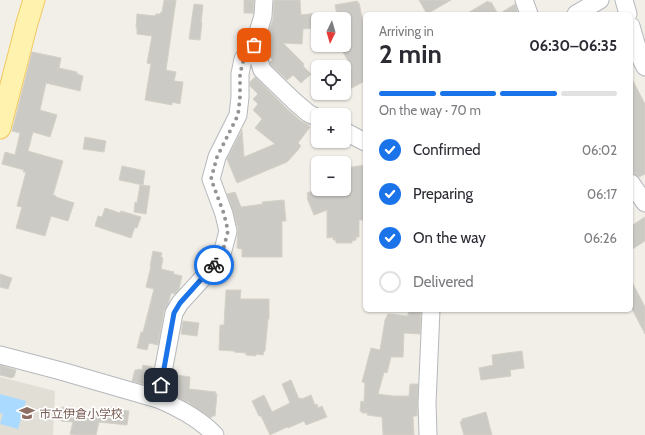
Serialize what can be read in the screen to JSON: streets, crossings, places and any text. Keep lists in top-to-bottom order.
{
  "places": {
    "school or university": ["市立伊倉小学校"]
  },
  "north": "bottom",
  "page": {
    "map_buttons": ["+", "−"],
    "heading": ["2 min", "Arriving in", "06:30–06:35"],
    "bar": "On the way · 70 m",
    "list": [
      ["Confirmed", "06:02"],
      ["Preparing", "06:17"],
      ["On the way", "06:26"],
      "Delivered"
    ]
  }
}
